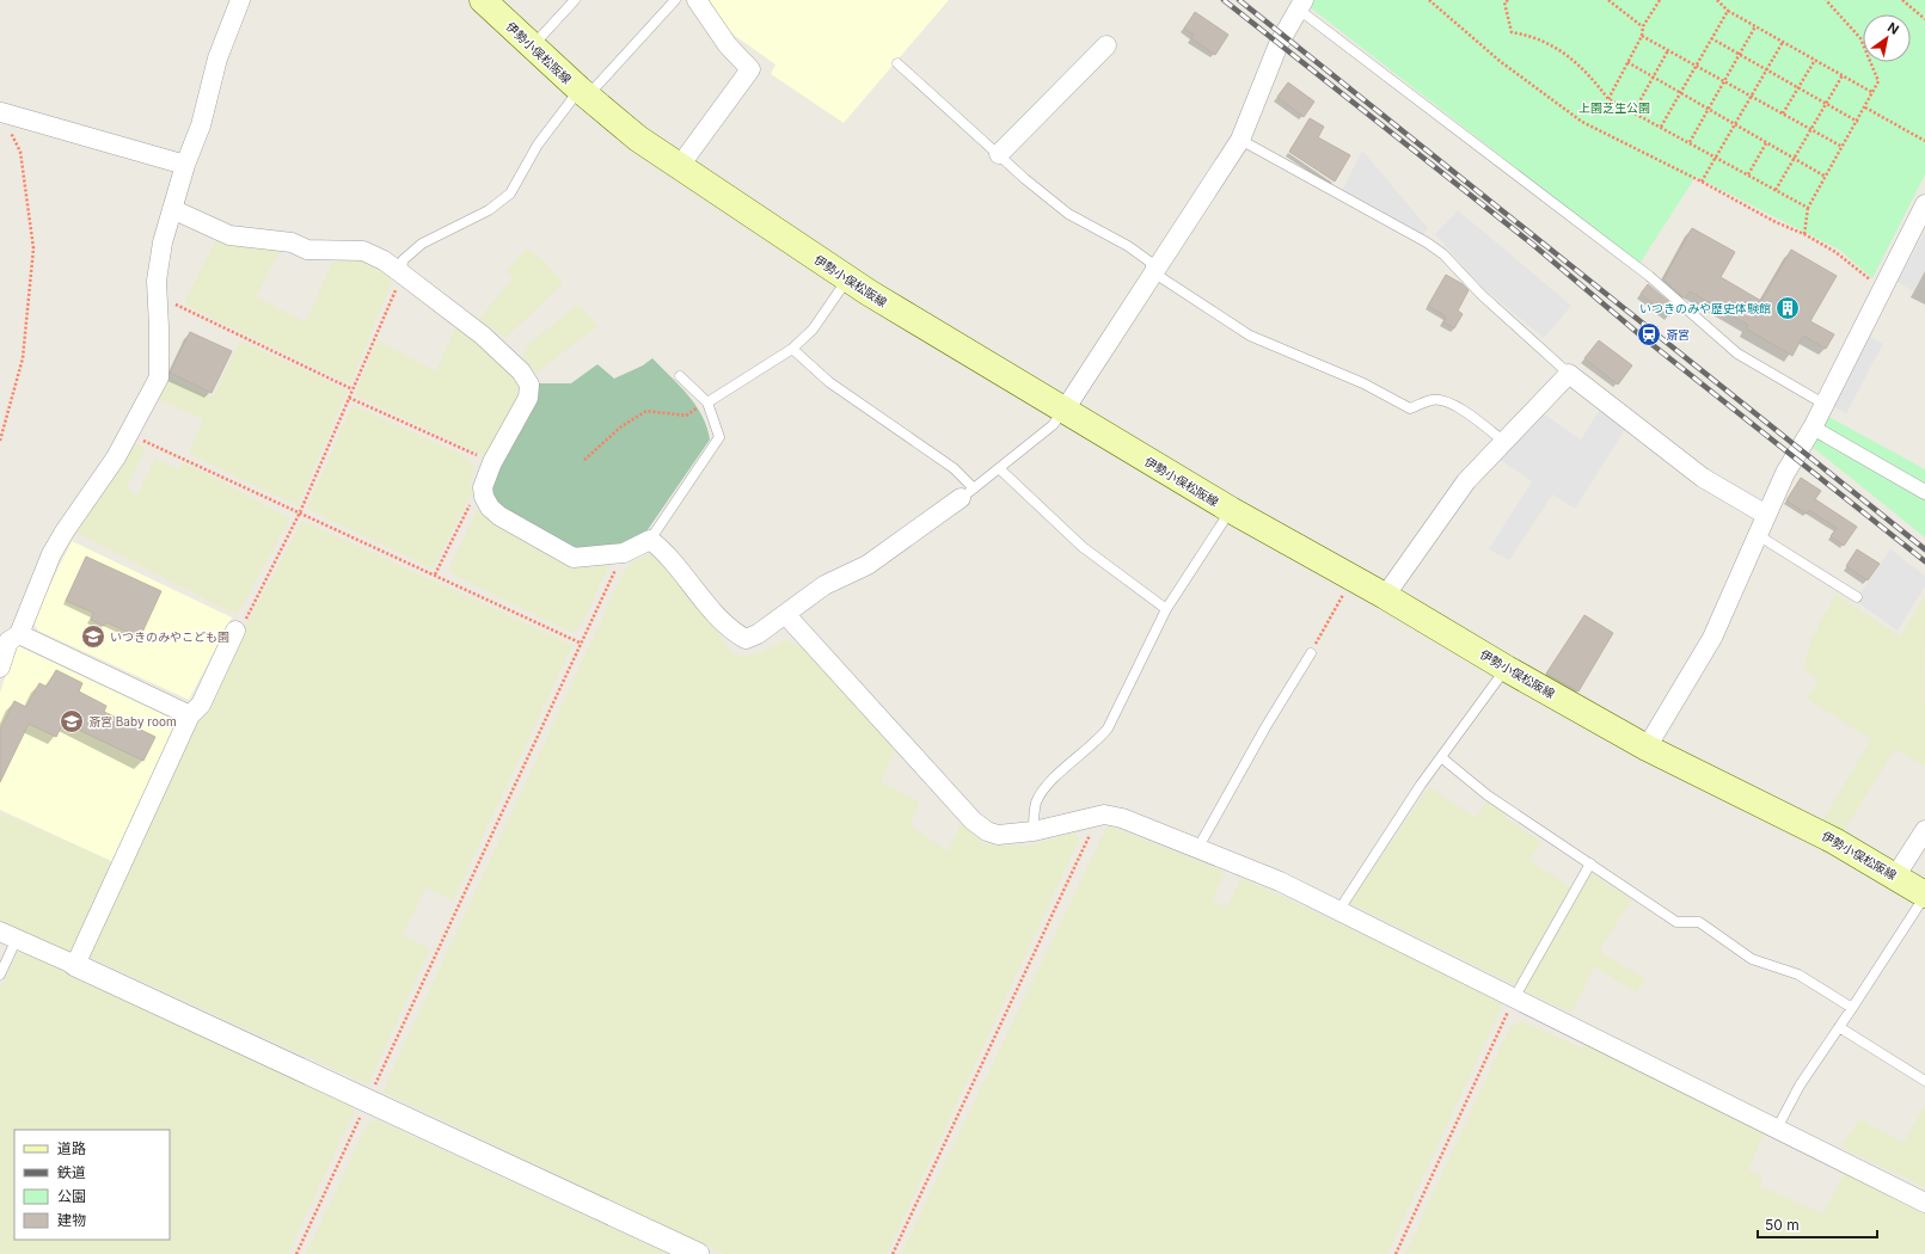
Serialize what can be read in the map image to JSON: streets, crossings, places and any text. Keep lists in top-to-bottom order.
{
  "streets": {
    "main road": ["伊勢小俣松阪線"]
  },
  "parks": ["上園芝生公園"],
  "places": {
    "building": ["いつきのみや歴史体験館"],
    "station": ["斎宮"],
    "school or university": ["いつきのみやこども園", "斎宮 Baby room"]
  },
  "legend": [
    "道路",
    "鉄道",
    "公園",
    "建物"
  ],
  "scale_bar": "50 m",
  "north": "top right"
}
